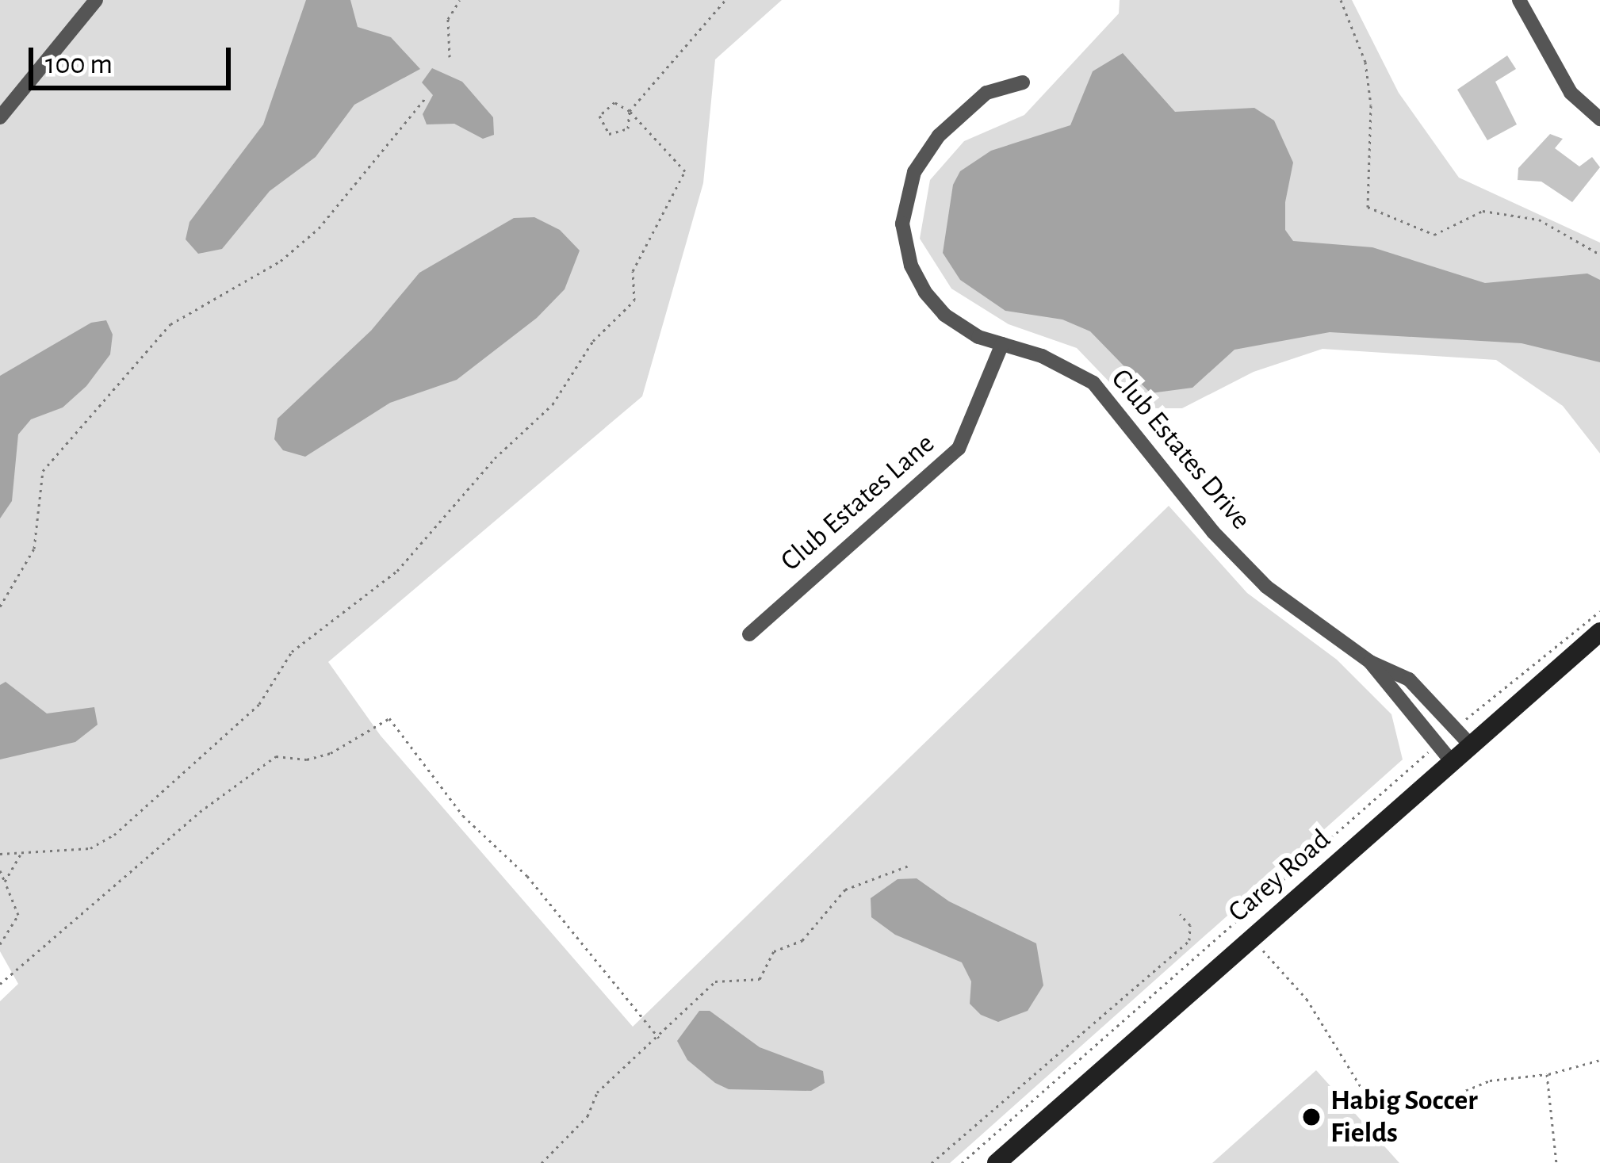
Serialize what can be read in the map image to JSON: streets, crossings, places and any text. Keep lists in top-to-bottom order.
{
  "streets": {
    "street": ["Club Estates Drive", "Club Estates Lane", "Carey Road"]
  },
  "crossings": [
    ["Club Estates Drive", "Club Estates Lane"],
    ["Club Estates Drive", "Carey Road"]
  ],
  "places": ["Habig Soccer Fields"],
  "scale_bar": "100 m"
}
